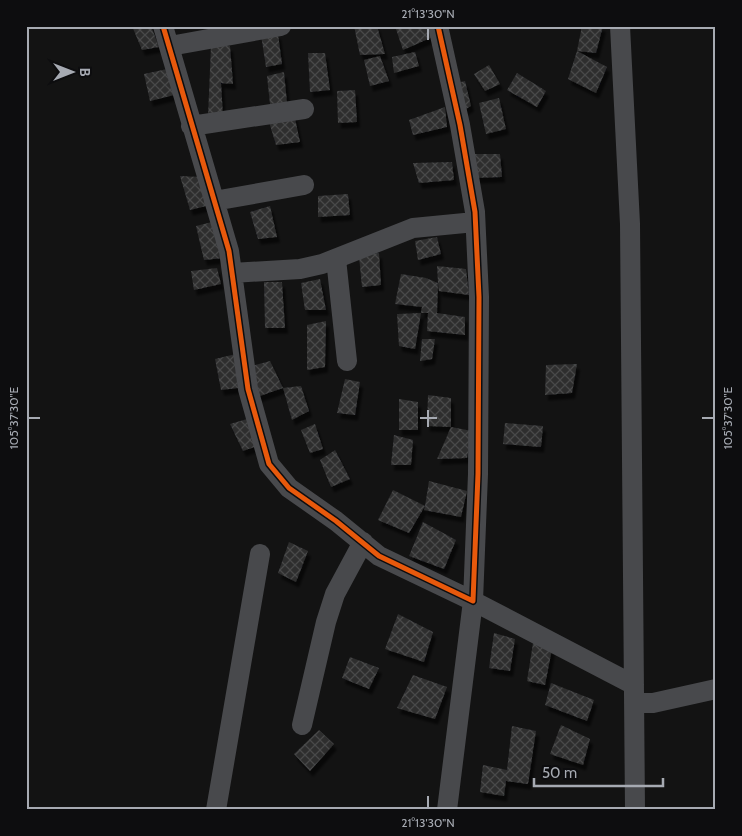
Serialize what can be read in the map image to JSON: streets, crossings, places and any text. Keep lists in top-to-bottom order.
{
  "scale_bar": "50 m",
  "north": "right",
  "coordinates": ["21°13'30\"N", "105°37'30\"E"]
}
